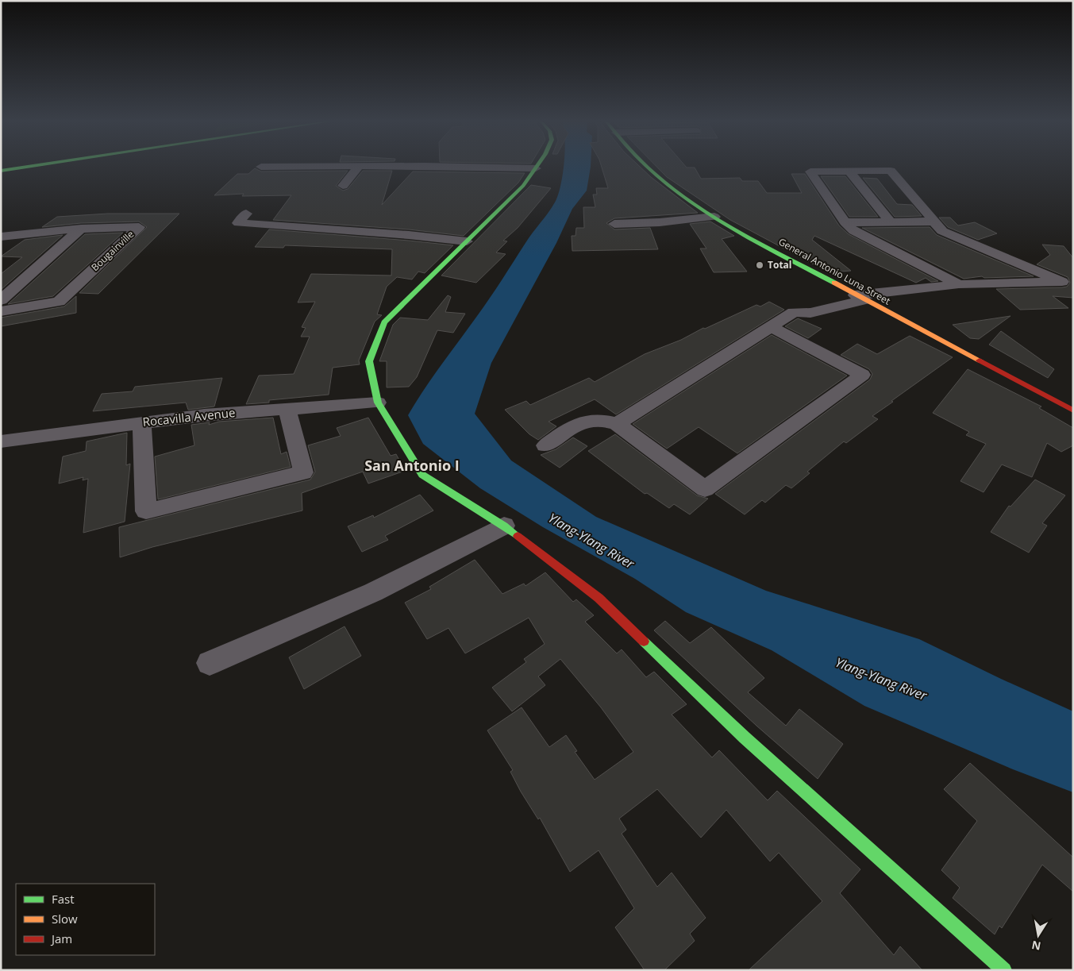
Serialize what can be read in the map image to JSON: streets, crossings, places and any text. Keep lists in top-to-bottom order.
{
  "streets": {
    "main road": ["General Antonio Luna Street"],
    "street": ["Bougainville", "Rocavilla Avenue"]
  },
  "districts": ["San Antonio I"],
  "water": ["Ylang-Ylang River"],
  "places": ["Total"],
  "legend": ["Fast", "Slow", "Jam"],
  "north": "bottom"
}
